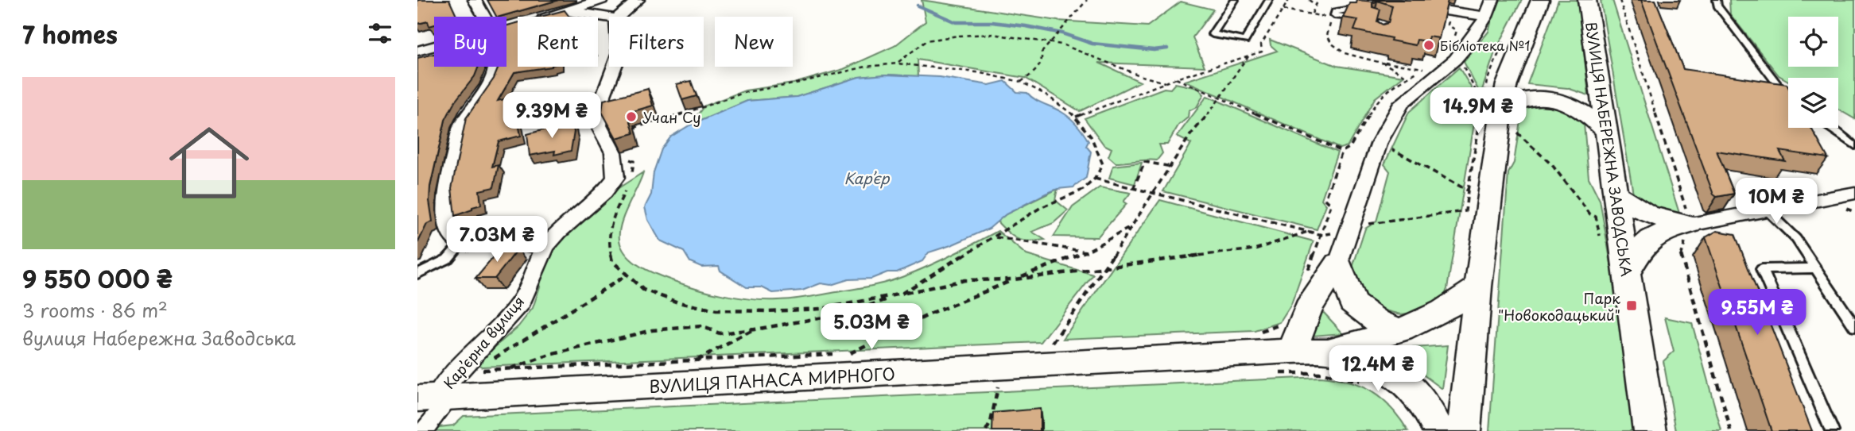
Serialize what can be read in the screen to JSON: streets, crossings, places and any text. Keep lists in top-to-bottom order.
{
  "streets": {
    "main road": ["ВУЛИЦЯ НАБЕРЕЖНА ЗАВОДСЬКА", "ВУЛИЦЯ ПАНАСА МИРНОГО"],
    "street": ["Карʼєрна вулиця"]
  },
  "crossings": [
    ["Карʼєрна вулиця", "ВУЛИЦЯ ПАНАСА МИРНОГО"]
  ],
  "water": ["Кар’єр"],
  "places": {
    "other": ["Бібліотека №1", "Учан Су"],
    "transit": ["Парк \"Новокодацький\""]
  },
  "page": {
    "heading": "7 homes",
    "chip": [
      "Buy",
      "Rent",
      "Filters",
      "New"
    ],
    "list": [
      {
        "name": "9 550 000 ₴",
        "note": "3 rooms · 86 m² · вулиця Набережна Заводська"
      }
    ],
    "price": [
      "14.9M ₴",
      "9.39M ₴",
      "10M ₴",
      "7.03M ₴",
      "9.55M ₴",
      "5.03M ₴",
      "12.4M ₴"
    ]
  }
}
